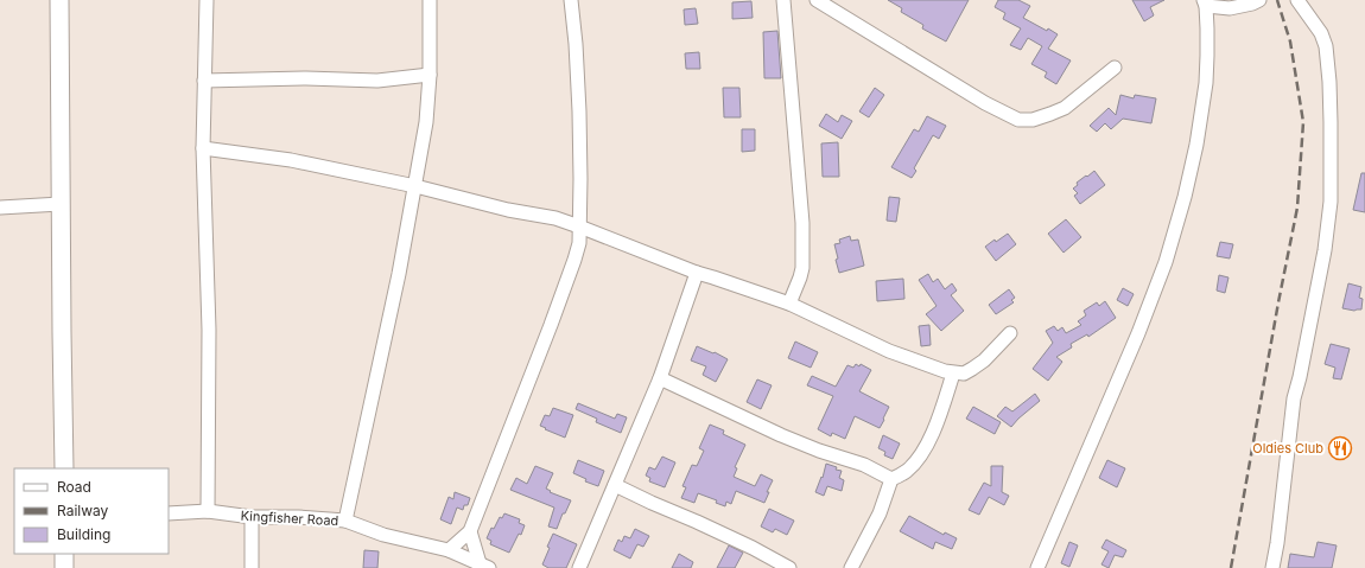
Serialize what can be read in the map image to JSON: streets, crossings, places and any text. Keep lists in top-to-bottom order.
{
  "streets": {
    "street": ["Kingfisher Road"]
  },
  "places": {
    "restaurant": ["Oldies Club"]
  },
  "legend": ["Road", "Railway", "Building"]
}
